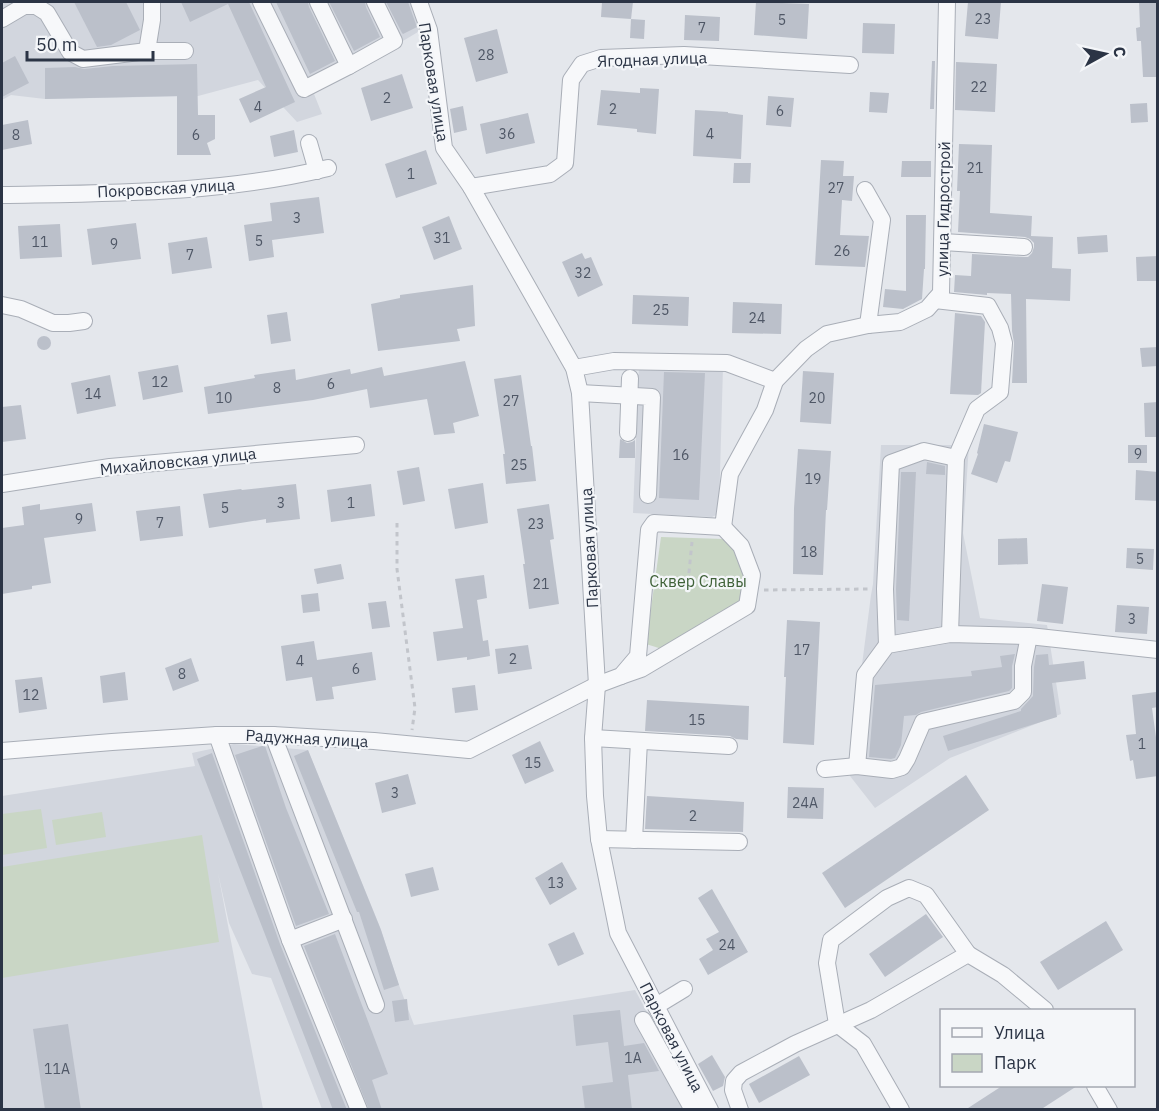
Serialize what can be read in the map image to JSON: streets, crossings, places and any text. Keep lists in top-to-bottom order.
{
  "streets": {
    "street": [
      "Ягодная улица",
      "Парковая улица",
      "Покровская улица",
      "улица Гидрострой",
      "Михайловская улица",
      "Радужная улица"
    ]
  },
  "crossings": [
    ["Ягодная улица", "Парковая улица"],
    ["Парковая улица", "Радужная улица"]
  ],
  "parks": ["Сквер Славы"],
  "house_numbers": [
    "23",
    "5",
    "7",
    "28",
    "22",
    "2",
    "4",
    "2",
    "6",
    "36",
    "4",
    "8",
    "6",
    "21",
    "1",
    "27",
    "3",
    "31",
    "5",
    "11",
    "9",
    "26",
    "7",
    "32",
    "25",
    "24",
    "12",
    "6",
    "8",
    "14",
    "10",
    "20",
    "27",
    "9",
    "16",
    "25",
    "19",
    "3",
    "1",
    "5",
    "9",
    "7",
    "23",
    "18",
    "5",
    "21",
    "3",
    "17",
    "2",
    "4",
    "6",
    "8",
    "12",
    "15",
    "1",
    "15",
    "3",
    "24А",
    "2",
    "13",
    "24",
    "1А",
    "11А"
  ],
  "legend": ["Улица", "Парк"],
  "scale_bar": "50 m",
  "north": "right"
}
